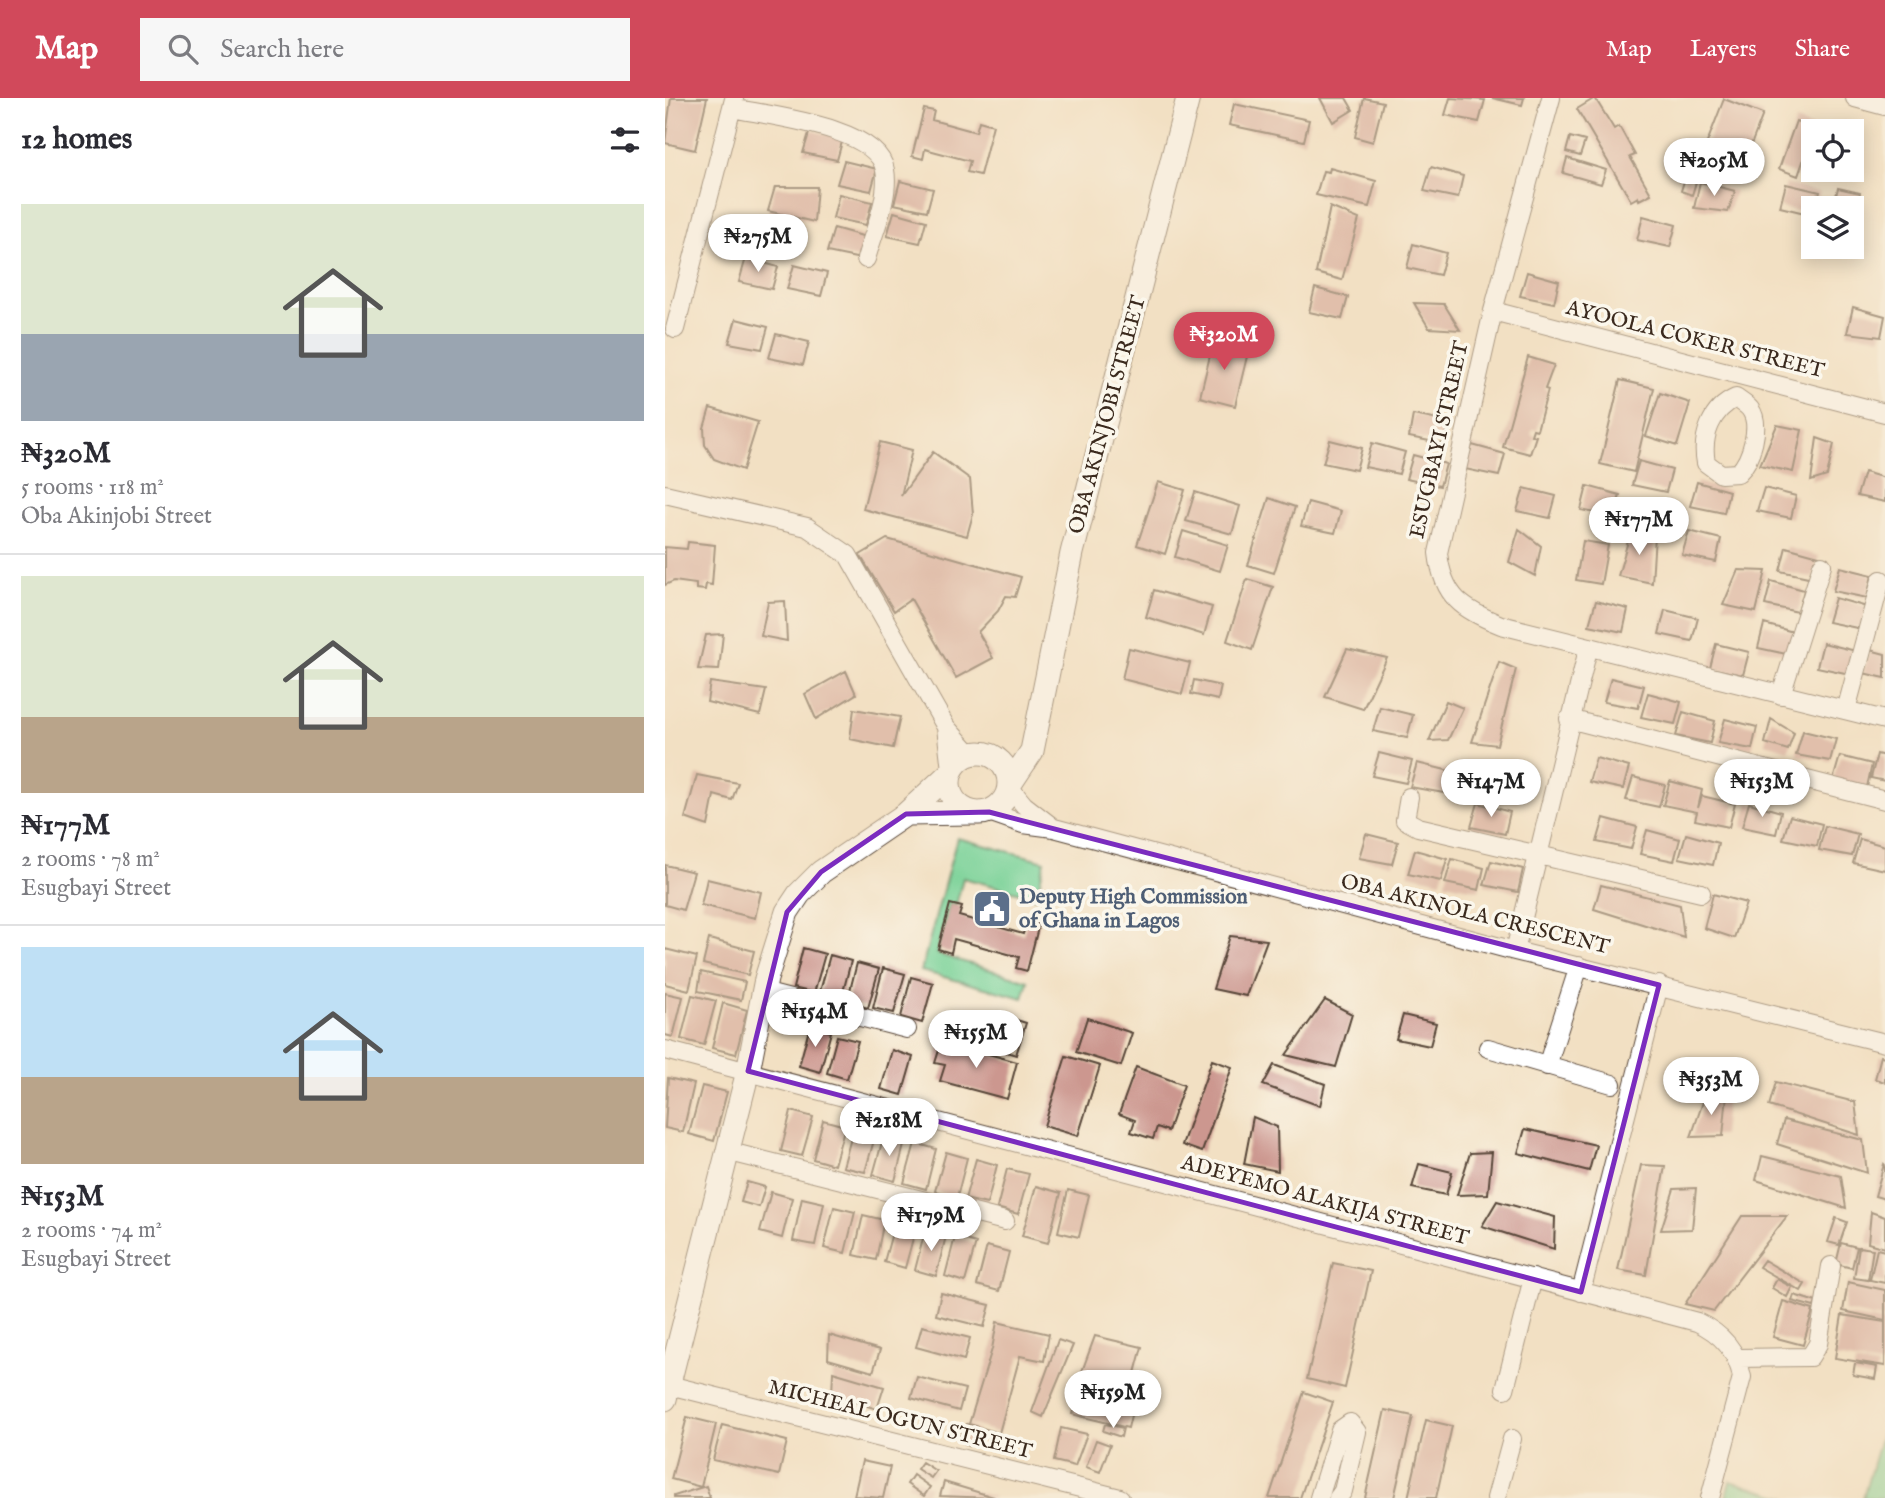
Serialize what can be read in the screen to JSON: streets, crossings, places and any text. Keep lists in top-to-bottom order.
{
  "streets": {
    "street": [
      "AYOOLA COKER STREET",
      "OBA AKINJOBI STREET",
      "ESUGBAYI STREET",
      "OBA AKINOLA CRESCENT",
      "ADEYEMO ALAKIJA STREET",
      "MICHEAL OGUN STREET"
    ]
  },
  "crossings": [
    ["AYOOLA COKER STREET", "ESUGBAYI STREET"],
    ["OBA AKINJOBI STREET", "OBA AKINOLA CRESCENT"]
  ],
  "places": {
    "public building": ["Deputy High Commission of Ghana in Lagos"]
  },
  "page": {
    "header": "Map",
    "search": "Search here",
    "nav": ["Map", "Layers", "Share"],
    "heading": "12 homes",
    "price": [
      "₦205M",
      "₦275M",
      "₦320M",
      "₦177M",
      "₦147M",
      "₦153M",
      "₦154M",
      "₦155M",
      "₦353M",
      "₦218M",
      "₦179M",
      "₦159M"
    ],
    "list": [
      {
        "name": "₦320M",
        "note": "5 rooms · 118 m² · Oba Akinjobi Street"
      },
      {
        "name": "₦177M",
        "note": "2 rooms · 78 m² · Esugbayi Street"
      },
      {
        "name": "₦153M",
        "note": "2 rooms · 74 m² · Esugbayi Street"
      }
    ]
  }
}
